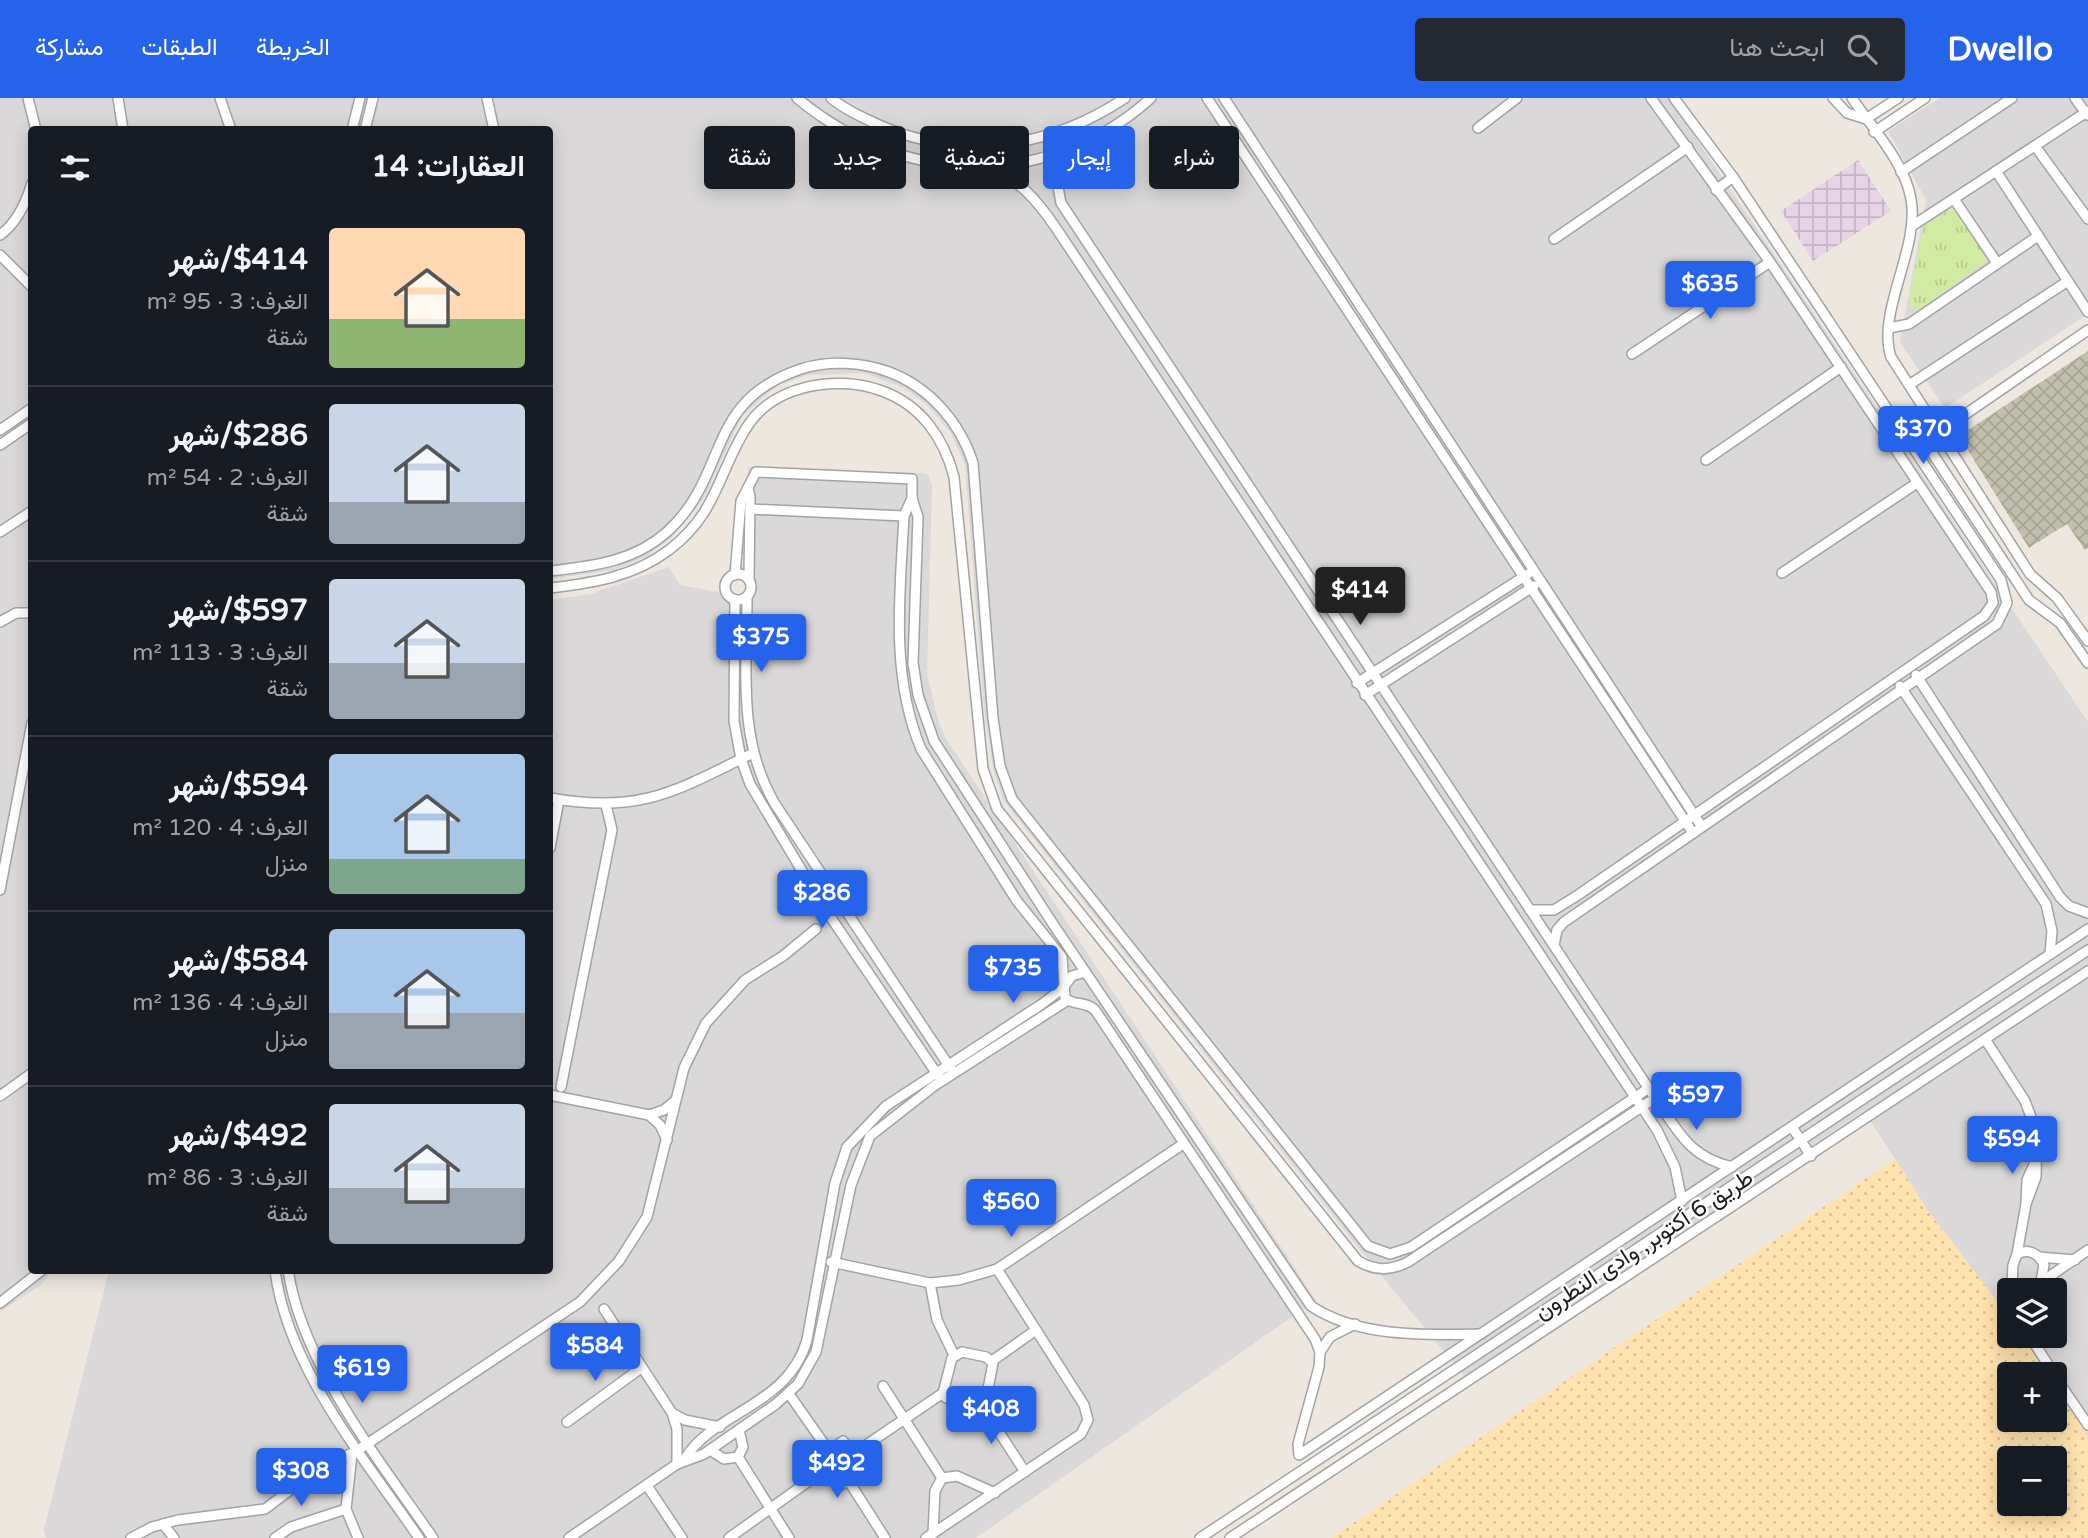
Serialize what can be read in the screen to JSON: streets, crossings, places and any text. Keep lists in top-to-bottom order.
{
  "streets": {
    "street": ["طريق 6 أكتوبر, وادى النطرون"]
  },
  "page": {
    "header": "Dwello",
    "search": "ابحث هنا",
    "nav": ["الخريطة", "الطبقات", "مشاركة"],
    "chip": [
      "شراء",
      "إيجار",
      "تصفية",
      "جديد",
      "شقة"
    ],
    "heading": "العقارات: 14",
    "list": [
      {
        "name": "$414/شهر",
        "note": "الغرف: 3 · 95 m² · شقة"
      },
      {
        "name": "$286/شهر",
        "note": "الغرف: 2 · 54 m² · شقة"
      },
      {
        "name": "$597/شهر",
        "note": "الغرف: 3 · 113 m² · شقة"
      },
      {
        "name": "$594/شهر",
        "note": "الغرف: 4 · 120 m² · منزل"
      },
      {
        "name": "$584/شهر",
        "note": "الغرف: 4 · 136 m² · منزل"
      },
      {
        "name": "$492/شهر",
        "note": "الغرف: 3 · 86 m² · شقة"
      }
    ],
    "price": [
      "$635",
      "$370",
      "$414",
      "$375",
      "$286",
      "$735",
      "$597",
      "$594",
      "$560",
      "$584",
      "$619",
      "$408",
      "$492",
      "$308"
    ],
    "map_buttons": ["+", "−"]
  }
}
